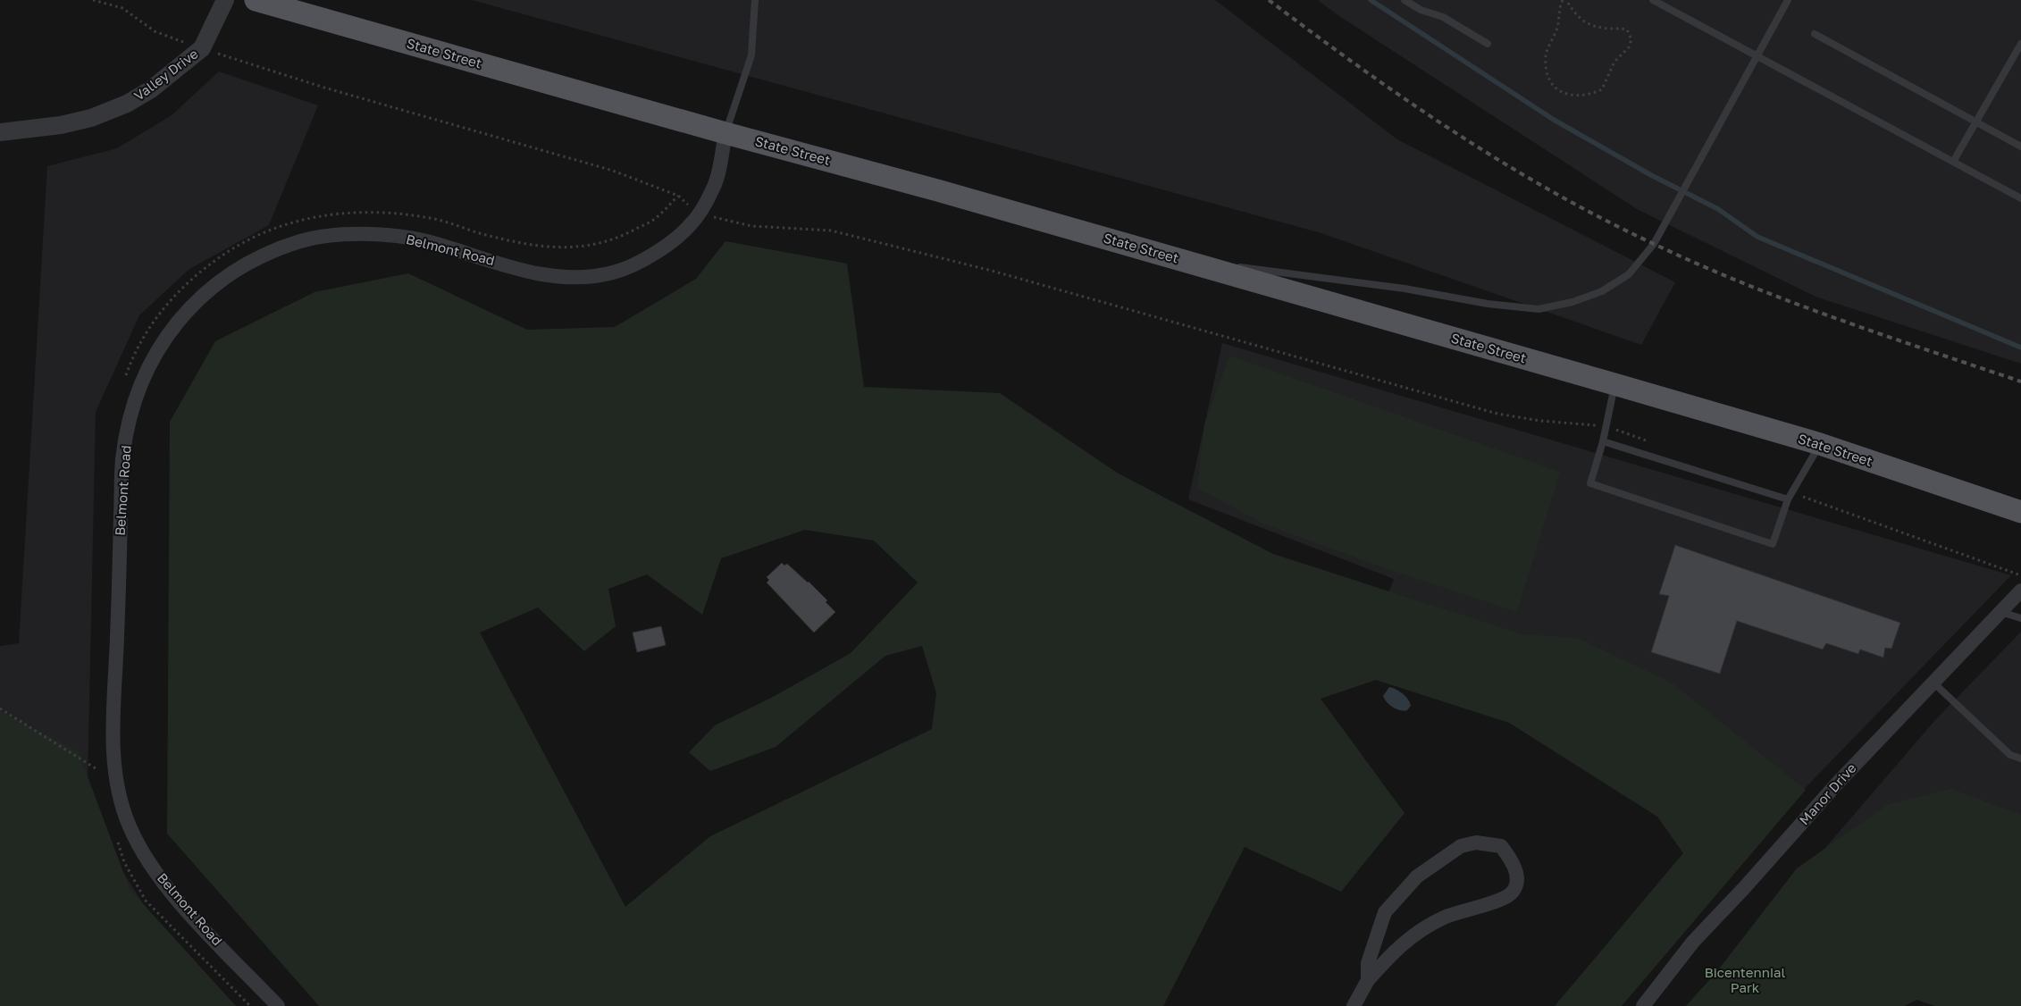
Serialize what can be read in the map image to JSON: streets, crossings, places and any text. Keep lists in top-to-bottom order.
{
  "streets": {
    "main road": ["State Street"],
    "street": ["Valley Drive", "Belmont Road", "Manor Drive"]
  },
  "crossings": [
    ["State Street", "Belmont Road"]
  ],
  "parks": ["Bicentennial Park"]
}
